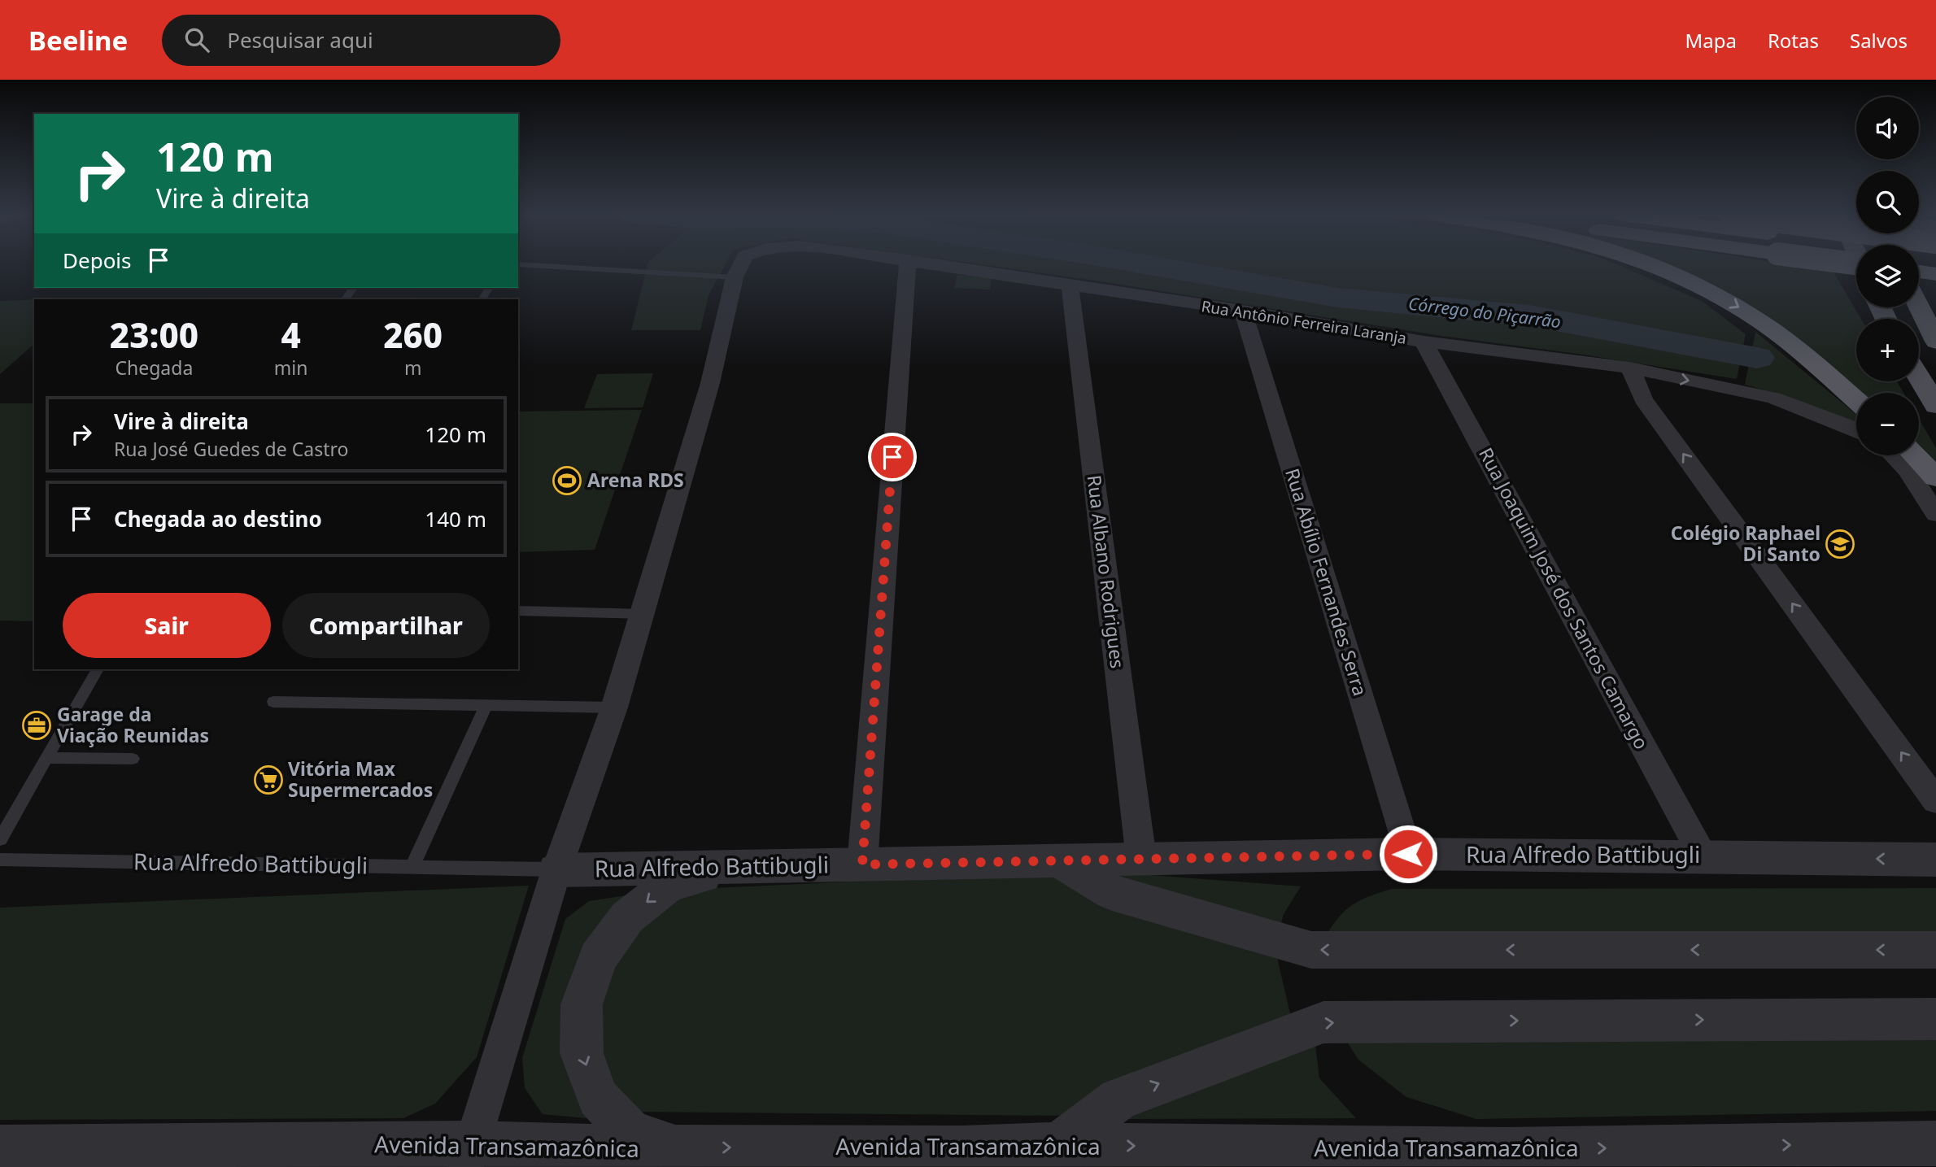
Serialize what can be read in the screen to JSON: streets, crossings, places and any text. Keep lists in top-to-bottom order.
{
  "streets": {
    "street": [
      "Rua Antônio Ferreira Laranja",
      "Rua Albano Rodrigues",
      "Rua Abílio Fernandes Serra",
      "Rua Joaquim José dos Santos Camargo",
      "Rua Alfredo Battibugli",
      "Avenida Transamazônica"
    ]
  },
  "crossings": [
    ["Rua Antônio Ferreira Laranja", "Rua Albano Rodrigues"],
    ["Rua Antônio Ferreira Laranja", "Rua Abílio Fernandes Serra"],
    ["Rua Antônio Ferreira Laranja", "Rua Joaquim José dos Santos Camargo"],
    ["Rua Albano Rodrigues", "Rua Alfredo Battibugli"],
    ["Rua Abílio Fernandes Serra", "Rua Alfredo Battibugli"],
    ["Rua Joaquim José dos Santos Camargo", "Rua Alfredo Battibugli"]
  ],
  "water": ["Córrego do Piçarrão"],
  "places": {
    "sports": ["Arena RDS"],
    "school or university": ["Colégio Raphael Di Santo"],
    "office": ["Garage da Viação Reunidas"],
    "supermarket": ["Vitória Max Supermercados"]
  },
  "page": {
    "header": "Beeline",
    "search": "Pesquisar aqui",
    "nav": ["Mapa", "Rotas", "Salvos"],
    "map_buttons": ["+", "−"],
    "turn": ["120 m", "Vire à direita"],
    "then": "Depois",
    "eta": [
      "23:00",
      "Chegada",
      "4",
      "min",
      "260",
      "m"
    ],
    "list": [
      {
        "name": "Vire à direita",
        "note": "Rua José Guedes de Castro",
        "value": "120 m"
      },
      {
        "name": "Chegada ao destino",
        "value": "140 m"
      }
    ],
    "buttons": ["Sair", "Compartilhar"]
  }
}
